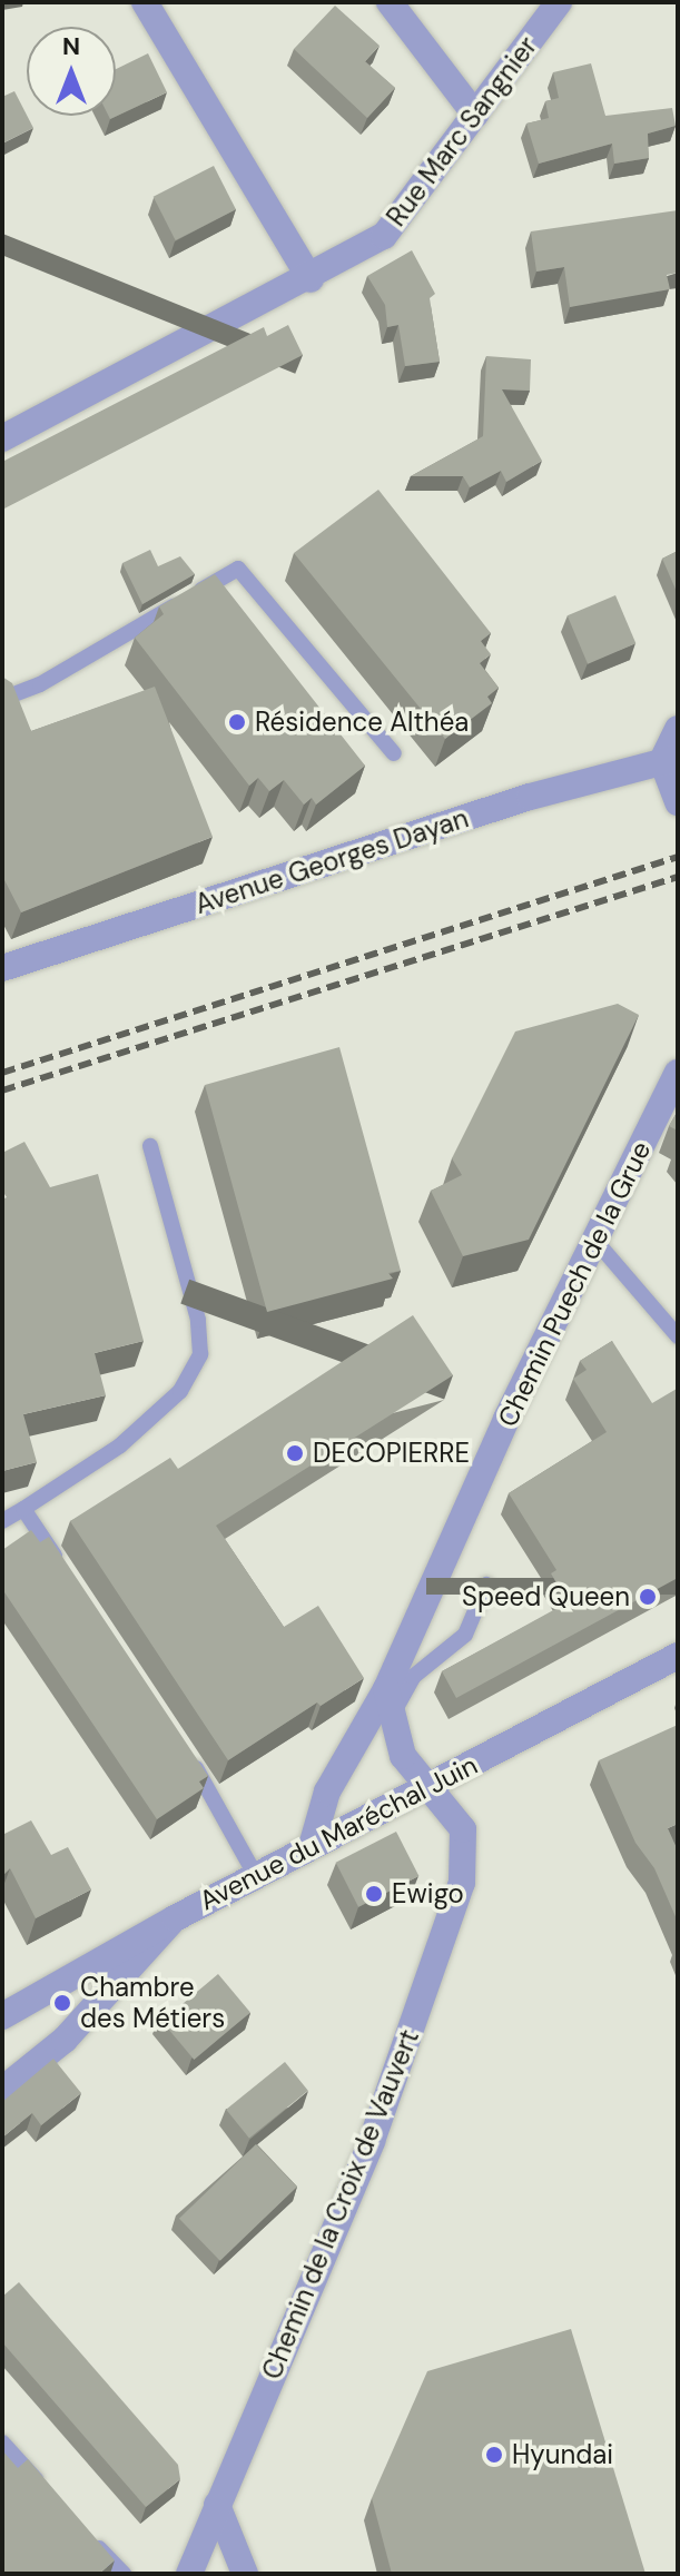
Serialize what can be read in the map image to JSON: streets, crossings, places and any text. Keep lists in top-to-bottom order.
{
  "streets": {
    "street": [
      "Rue Marc Sangnier",
      "Avenue Georges Dayan",
      "Chemin Puech de la Grue",
      "Avenue du Maréchal Juin",
      "Chemin de la Croix de Vauvert"
    ]
  },
  "crossings": [
    ["Chemin Puech de la Grue", "Avenue du Maréchal Juin"],
    ["Avenue du Maréchal Juin", "Chemin de la Croix de Vauvert"]
  ],
  "places": [
    "Résidence Althéa",
    "DECOPIERRE",
    "Speed Queen",
    "Ewigo",
    "Chambre des Métiers",
    "Hyundai"
  ],
  "north": "top"
}
